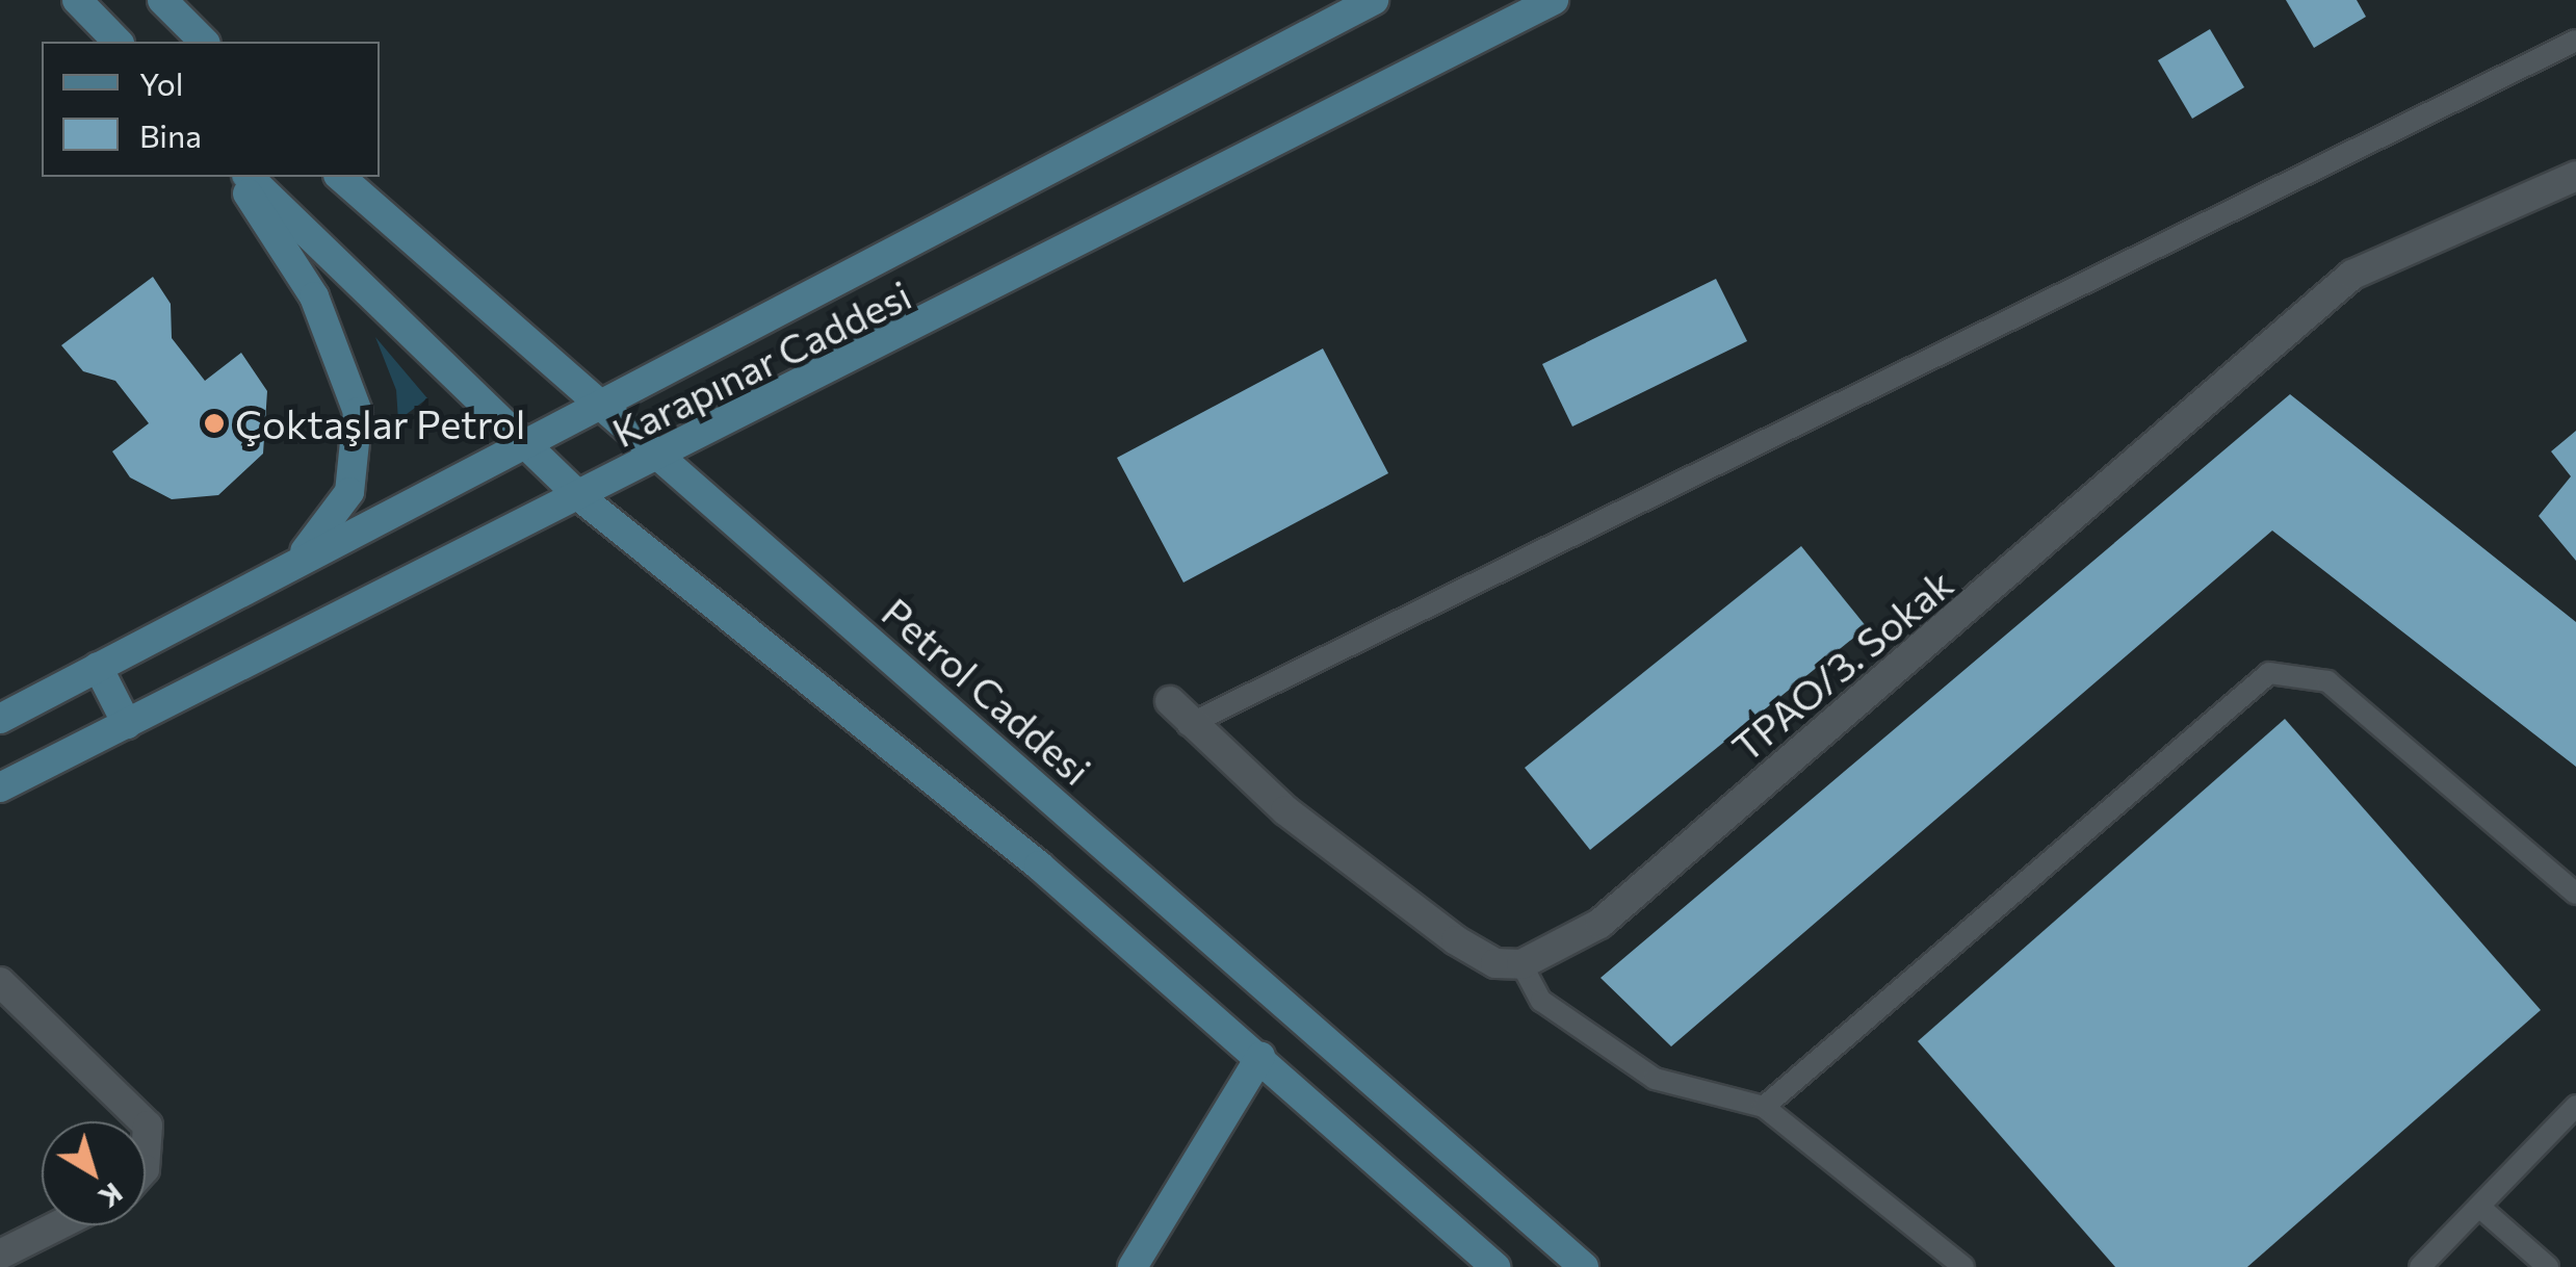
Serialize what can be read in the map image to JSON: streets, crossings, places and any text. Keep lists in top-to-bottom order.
{
  "streets": {
    "main road": ["Karapınar Caddesi", "Petrol Caddesi"],
    "street": ["TPAO/3. Sokak"]
  },
  "crossings": [
    ["Karapınar Caddesi", "Petrol Caddesi"]
  ],
  "places": ["Çoktaşlar Petrol"],
  "legend": ["Yol", "Bina"],
  "north": "bottom right"
}
